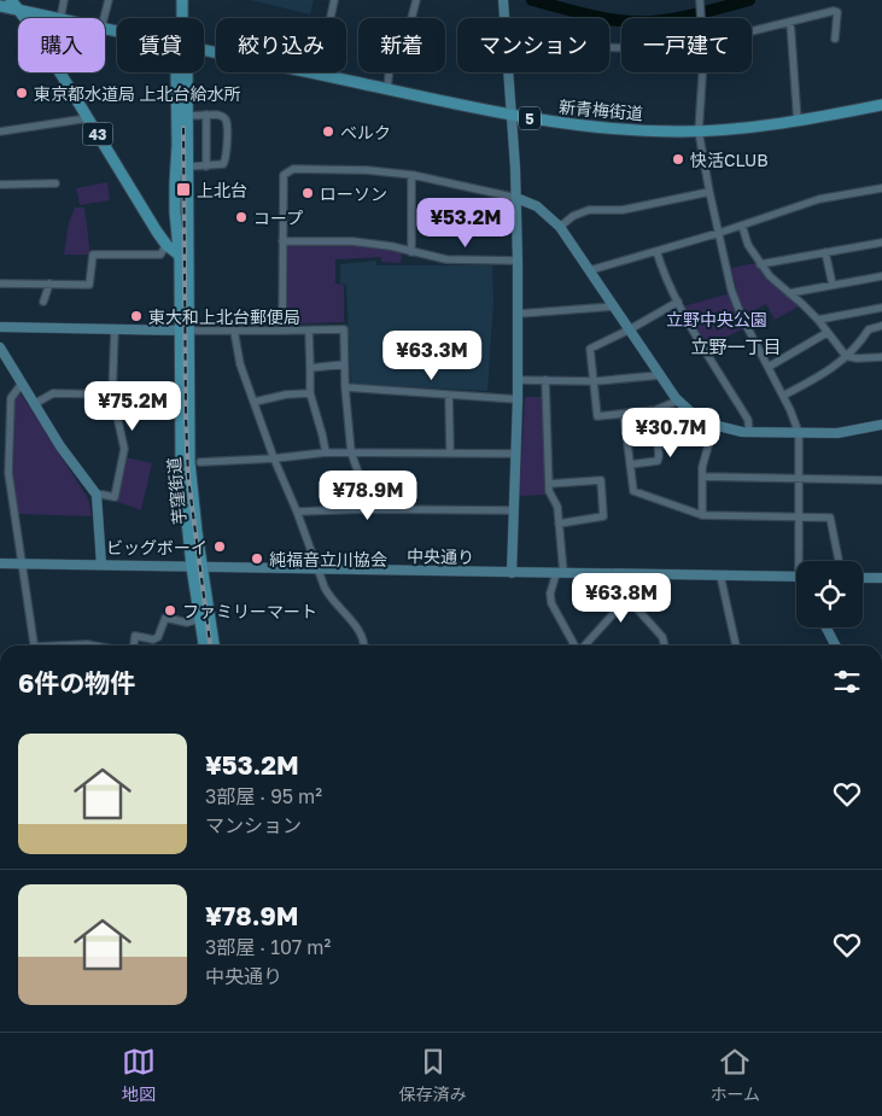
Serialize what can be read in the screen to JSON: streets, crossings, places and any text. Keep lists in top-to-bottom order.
{
  "streets": {
    "main road": [
      "新青梅街道",
      "5",
      "43",
      "芋窪街道"
    ],
    "street": ["中央通り"]
  },
  "crossings": [
    ["新青梅街道", "43"],
    ["43", "芋窪街道"],
    ["芋窪街道", "中央通り"]
  ],
  "districts": ["立野一丁目"],
  "parks": ["立野中央公園"],
  "places": {
    "other": [
      "東京都水道局 上北台給水所",
      "ベルク",
      "快活CLUB",
      "ローソン",
      "コープ",
      "東大和上北台郵便局",
      "ビッグボーイ",
      "純福音立川協会",
      "ファミリーマート"
    ],
    "transit": ["上北台"]
  },
  "page": {
    "chip": [
      "購入",
      "賃貸",
      "絞り込み",
      "新着",
      "マンション",
      "一戸建て"
    ],
    "price": [
      "¥53.2M",
      "¥63.3M",
      "¥75.2M",
      "¥30.7M",
      "¥78.9M",
      "¥63.8M"
    ],
    "heading": "6件の物件",
    "list": [
      {
        "name": "¥53.2M",
        "note": "3部屋 · 95 m² · マンション"
      },
      {
        "name": "¥78.9M",
        "note": "3部屋 · 107 m² · 中央通り"
      }
    ],
    "tabs": ["地図", "保存済み", "ホーム"]
  }
}
